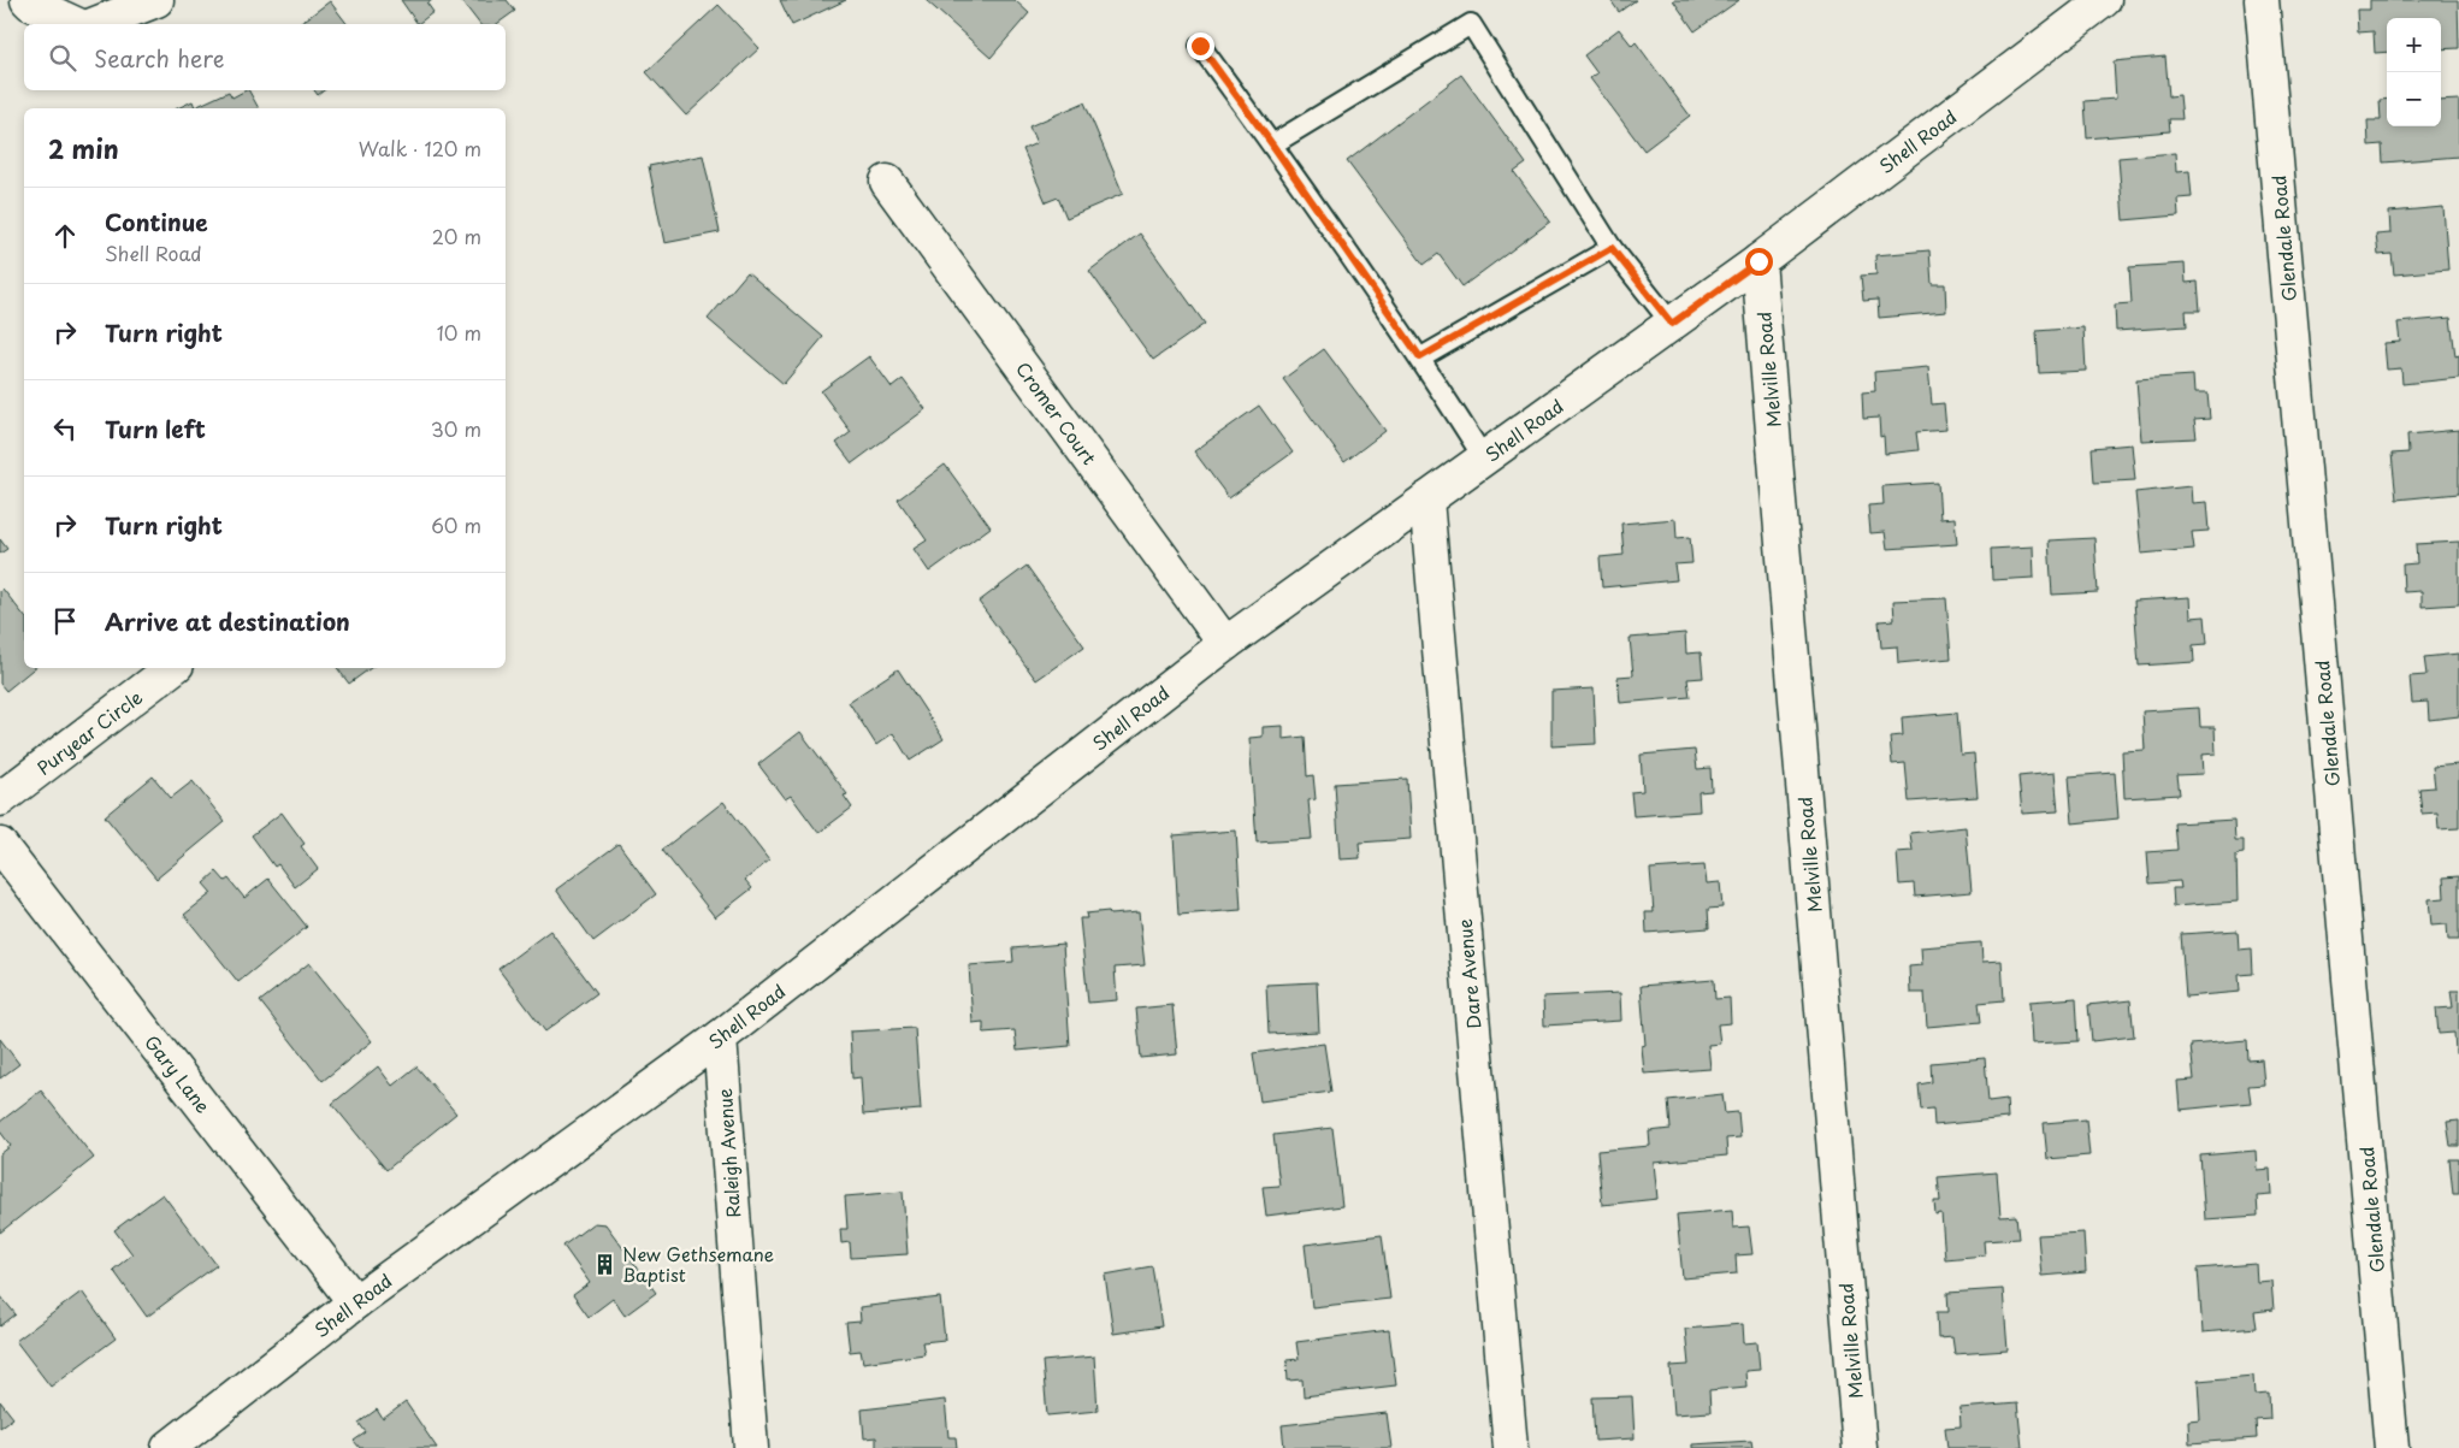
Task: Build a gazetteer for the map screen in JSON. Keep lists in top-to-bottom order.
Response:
{
  "streets": {
    "street": [
      "Shell Road",
      "Glendale Road",
      "Melville Road",
      "Cromer Court",
      "Puryear Circle",
      "Dare Avenue",
      "Gary Lane",
      "Raleigh Avenue"
    ]
  },
  "crossings": [
    ["Shell Road", "Melville Road"],
    ["Shell Road", "Cromer Court"],
    ["Shell Road", "Dare Avenue"],
    ["Shell Road", "Gary Lane"],
    ["Shell Road", "Raleigh Avenue"]
  ],
  "places": {
    "building": ["New Gethsemane Baptist"]
  },
  "page": {
    "map_buttons": ["+", "−"],
    "search": "Search here",
    "heading": ["2 min", "Walk · 120 m"],
    "list": [
      ["Continue", "Shell Road", "20 m"],
      ["Turn right", "10 m"],
      ["Turn left", "30 m"],
      ["Turn right", "60 m"],
      "Arrive at destination"
    ]
  }
}
